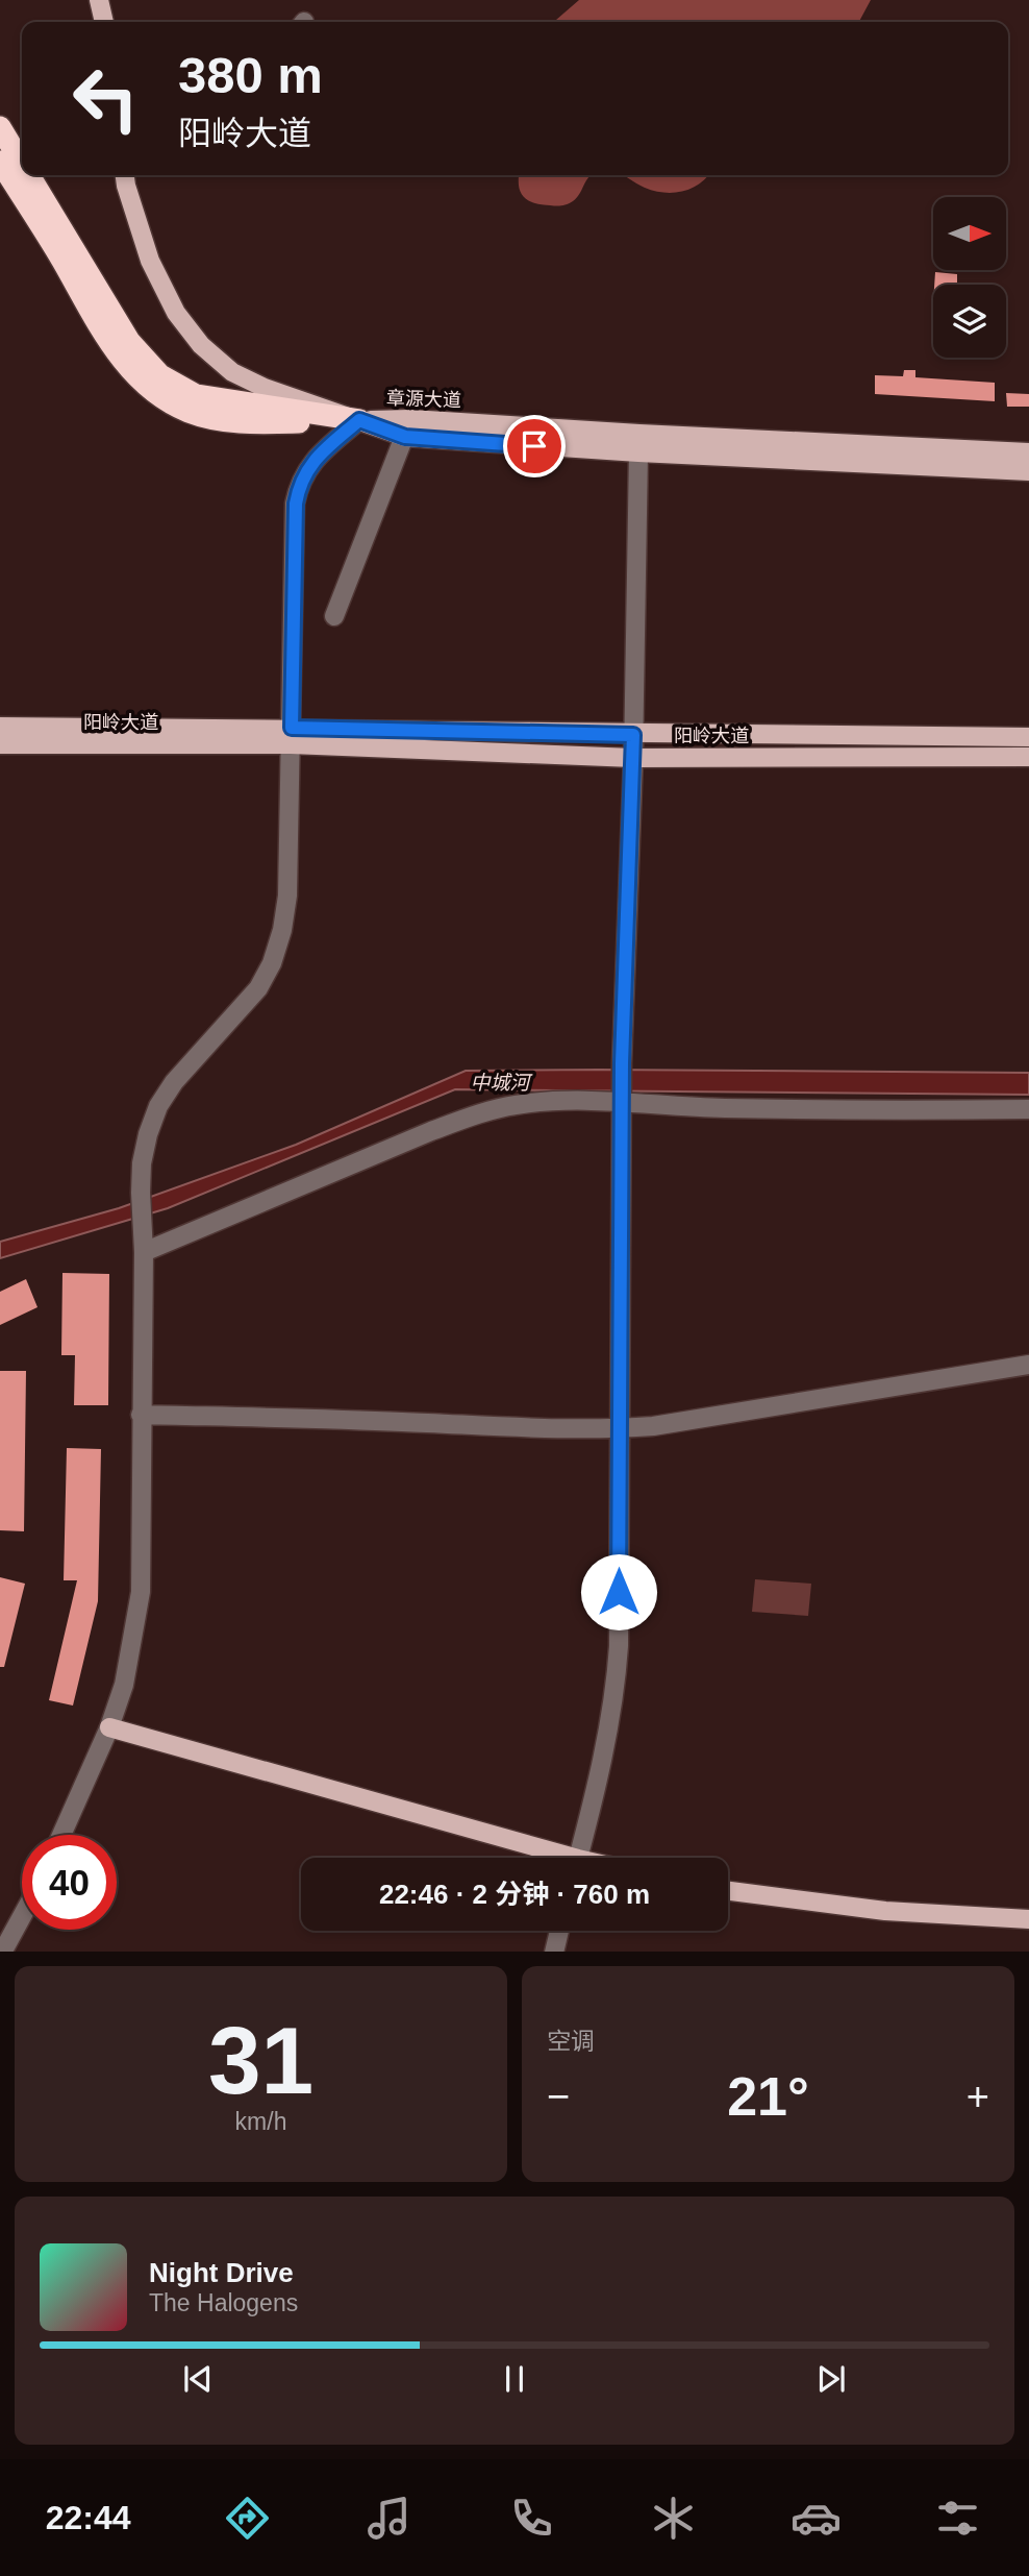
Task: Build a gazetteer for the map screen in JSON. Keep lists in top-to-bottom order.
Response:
{
  "streets": {
    "main road": ["章源大道", "阳岭大道"]
  },
  "water": ["中城河"],
  "north": "right",
  "page": {
    "turn": ["380 m", "阳岭大道"],
    "limit": "40",
    "trip": "22:46 · 2 分钟 · 760 m",
    "tile": [
      ["31", "km/h"],
      "空调"
    ],
    "heat": ["−", "21°", "+"],
    "song": ["Night Drive", "The Halogens"],
    "tabs": "22:44"
  }
}
